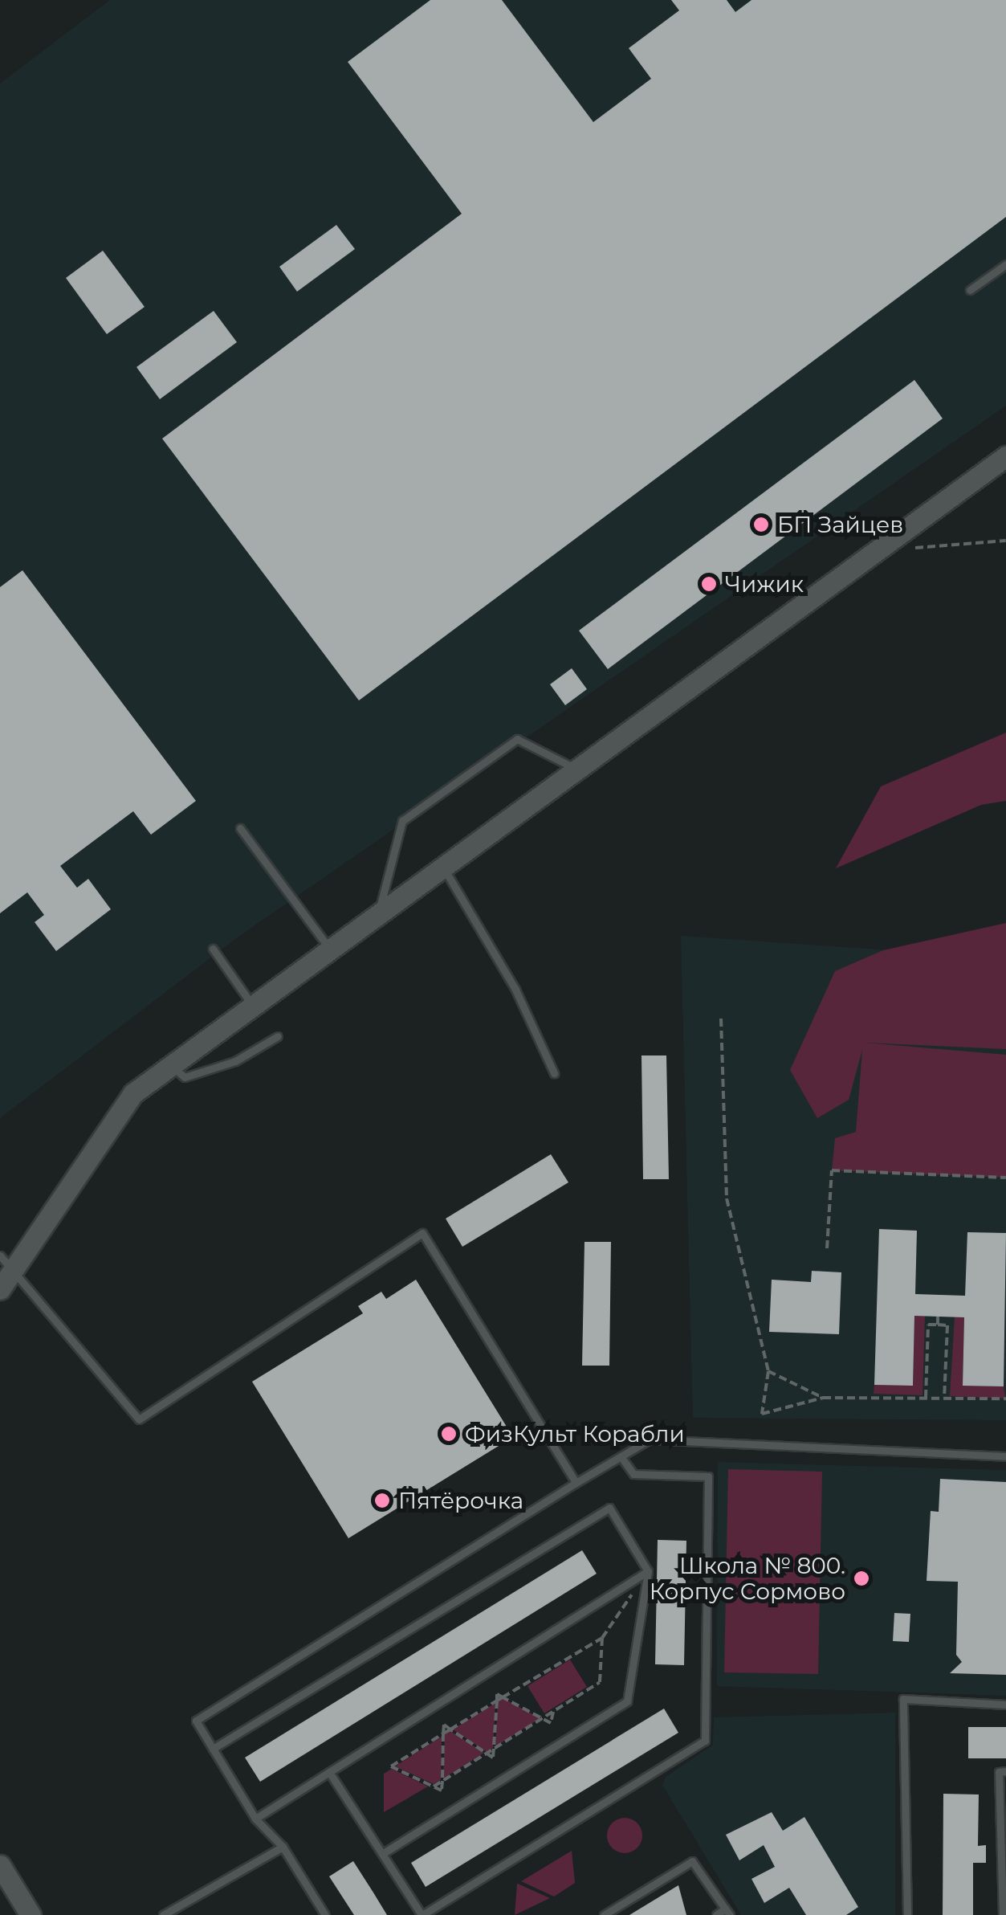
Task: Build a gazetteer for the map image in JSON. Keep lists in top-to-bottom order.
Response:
{
  "places": [
    "БП Зайцев",
    "Чижик",
    "ФизКульт Корабли",
    "Пятёрочка",
    "Школа № 800. Корпус Сормово"
  ]
}
